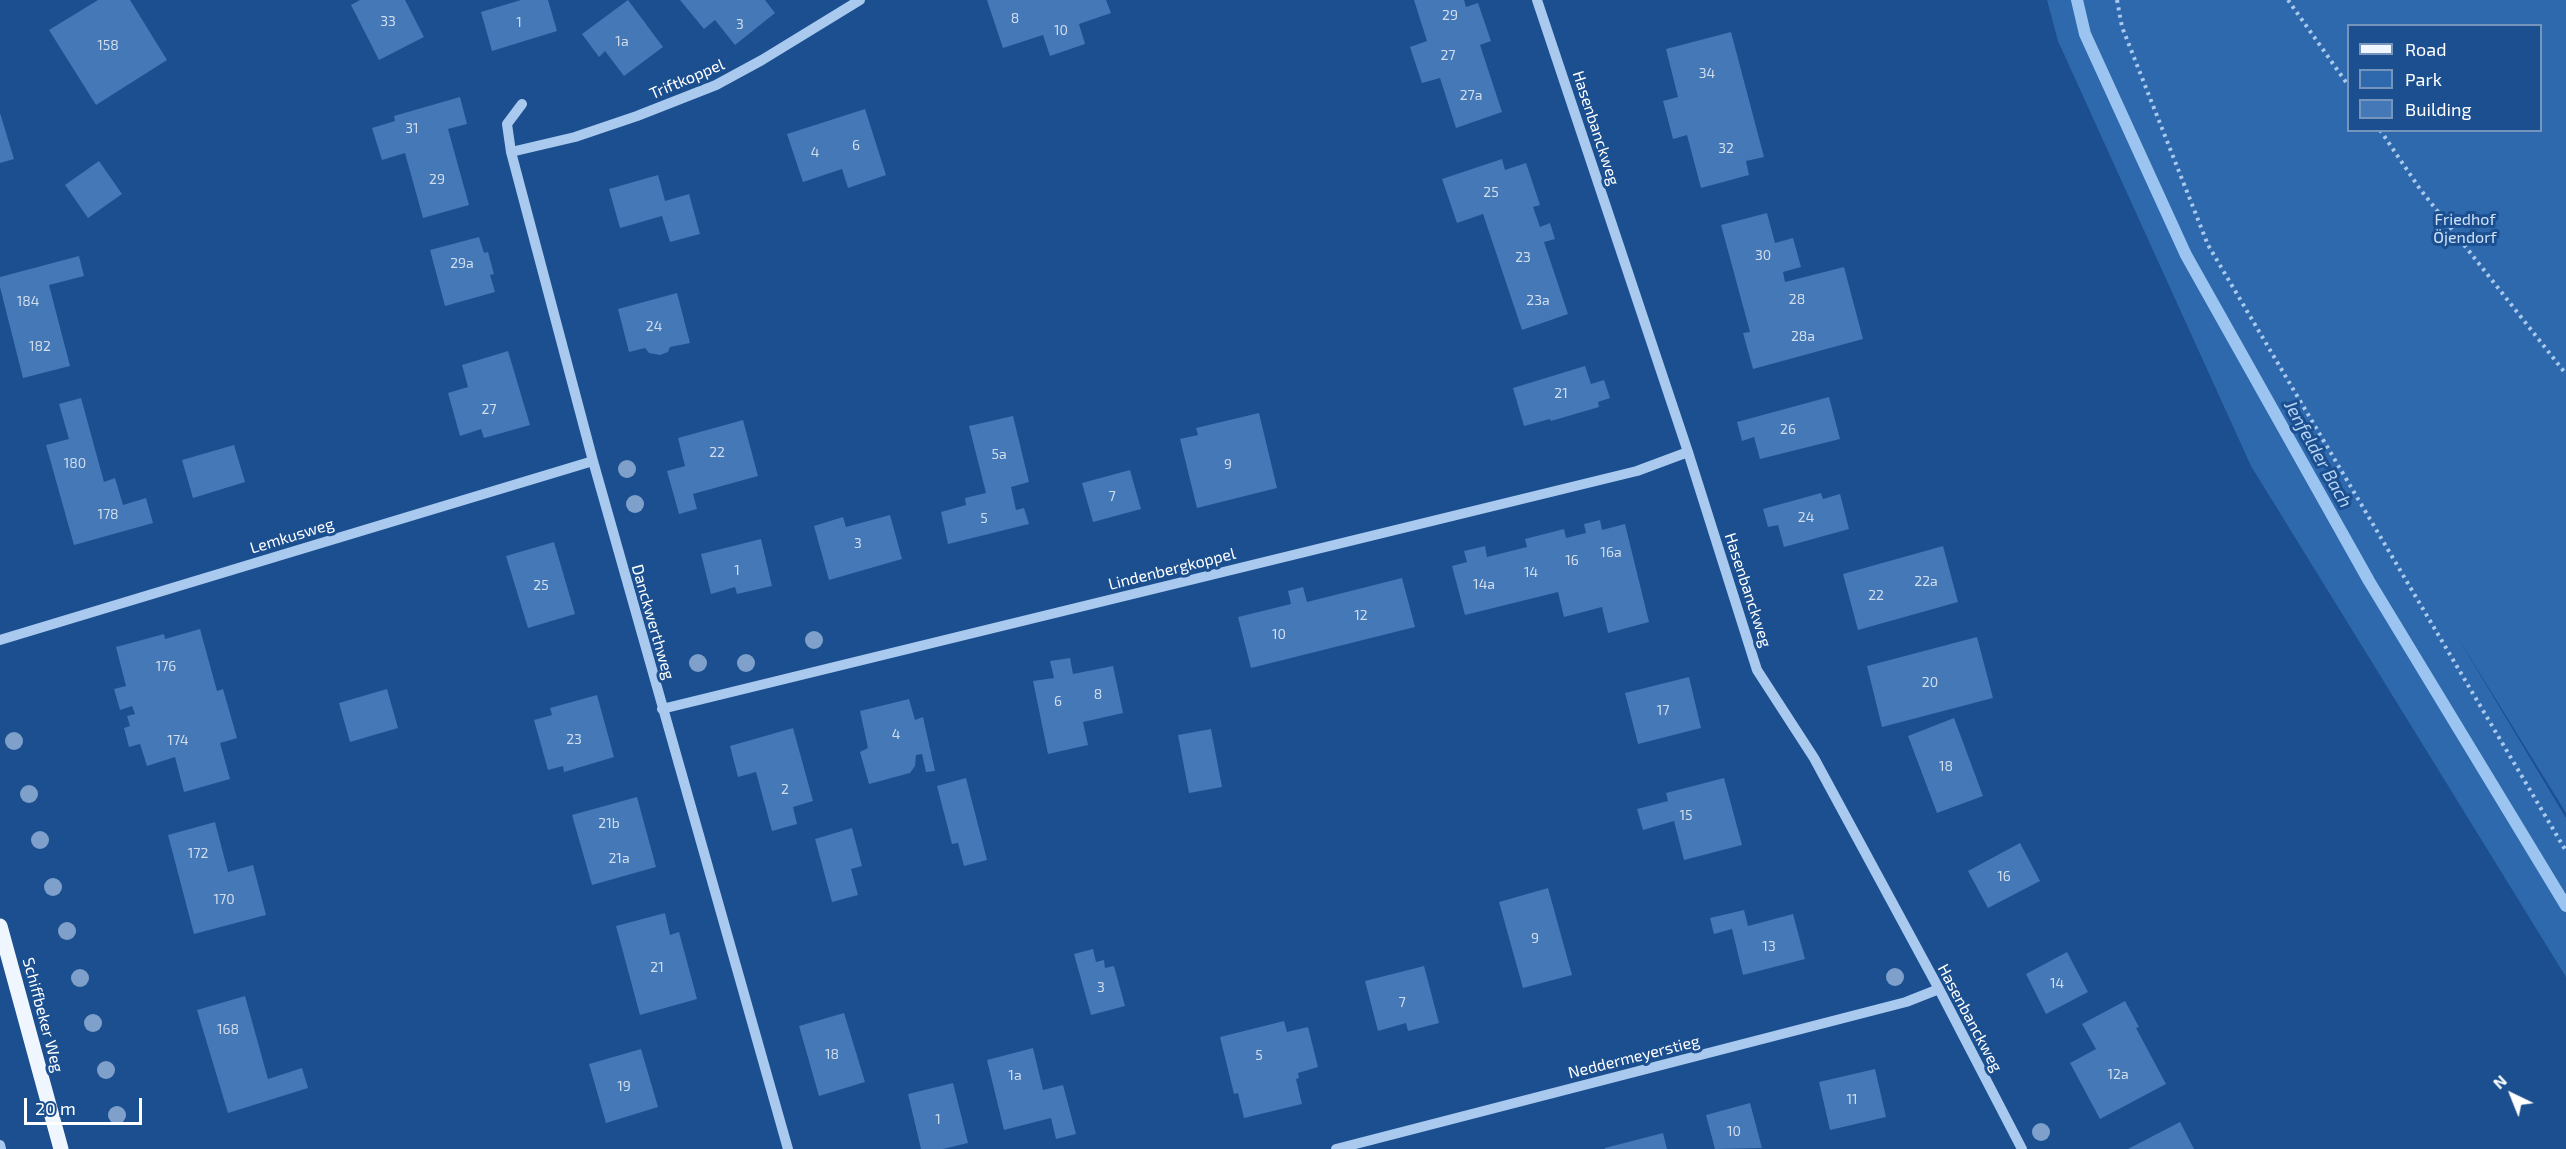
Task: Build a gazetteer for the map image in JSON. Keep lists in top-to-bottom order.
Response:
{
  "streets": {
    "main road": ["Schiffbeker Weg"],
    "street": [
      "Triftkoppel",
      "Hasenbanckweg",
      "Lemkusweg",
      "Lindenbergkoppel",
      "Danckwerthweg",
      "Neddermeyerstieg"
    ]
  },
  "crossings": [
    ["Triftkoppel", "Danckwerthweg"],
    ["Hasenbanckweg", "Lindenbergkoppel"],
    ["Hasenbanckweg", "Neddermeyerstieg"],
    ["Lemkusweg", "Danckwerthweg"],
    ["Lindenbergkoppel", "Danckwerthweg"]
  ],
  "water": ["Jenfelder Bach"],
  "parks": ["Friedhof Öjendorf"],
  "house_numbers": [
    "29",
    "8",
    "33",
    "1",
    "3",
    "10",
    "1a",
    "158",
    "27",
    "34",
    "27a",
    "31",
    "6",
    "32",
    "4",
    "29",
    "25",
    "30",
    "23",
    "29a",
    "28",
    "23a",
    "184",
    "24",
    "28a",
    "182",
    "21",
    "27",
    "26",
    "22",
    "5a",
    "180",
    "9",
    "7",
    "178",
    "24",
    "5",
    "3",
    "16a",
    "16",
    "1",
    "14",
    "22a",
    "14a",
    "25",
    "22",
    "12",
    "10",
    "176",
    "20",
    "8",
    "6",
    "17",
    "4",
    "23",
    "174",
    "18",
    "2",
    "15",
    "21b",
    "172",
    "21a",
    "16",
    "170",
    "9",
    "13",
    "21",
    "14",
    "3",
    "7",
    "168",
    "18",
    "5",
    "12a",
    "1a",
    "19",
    "11",
    "1",
    "10"
  ],
  "legend": ["Road", "Park", "Building"],
  "scale_bar": "20 m",
  "north": "top left"
}
